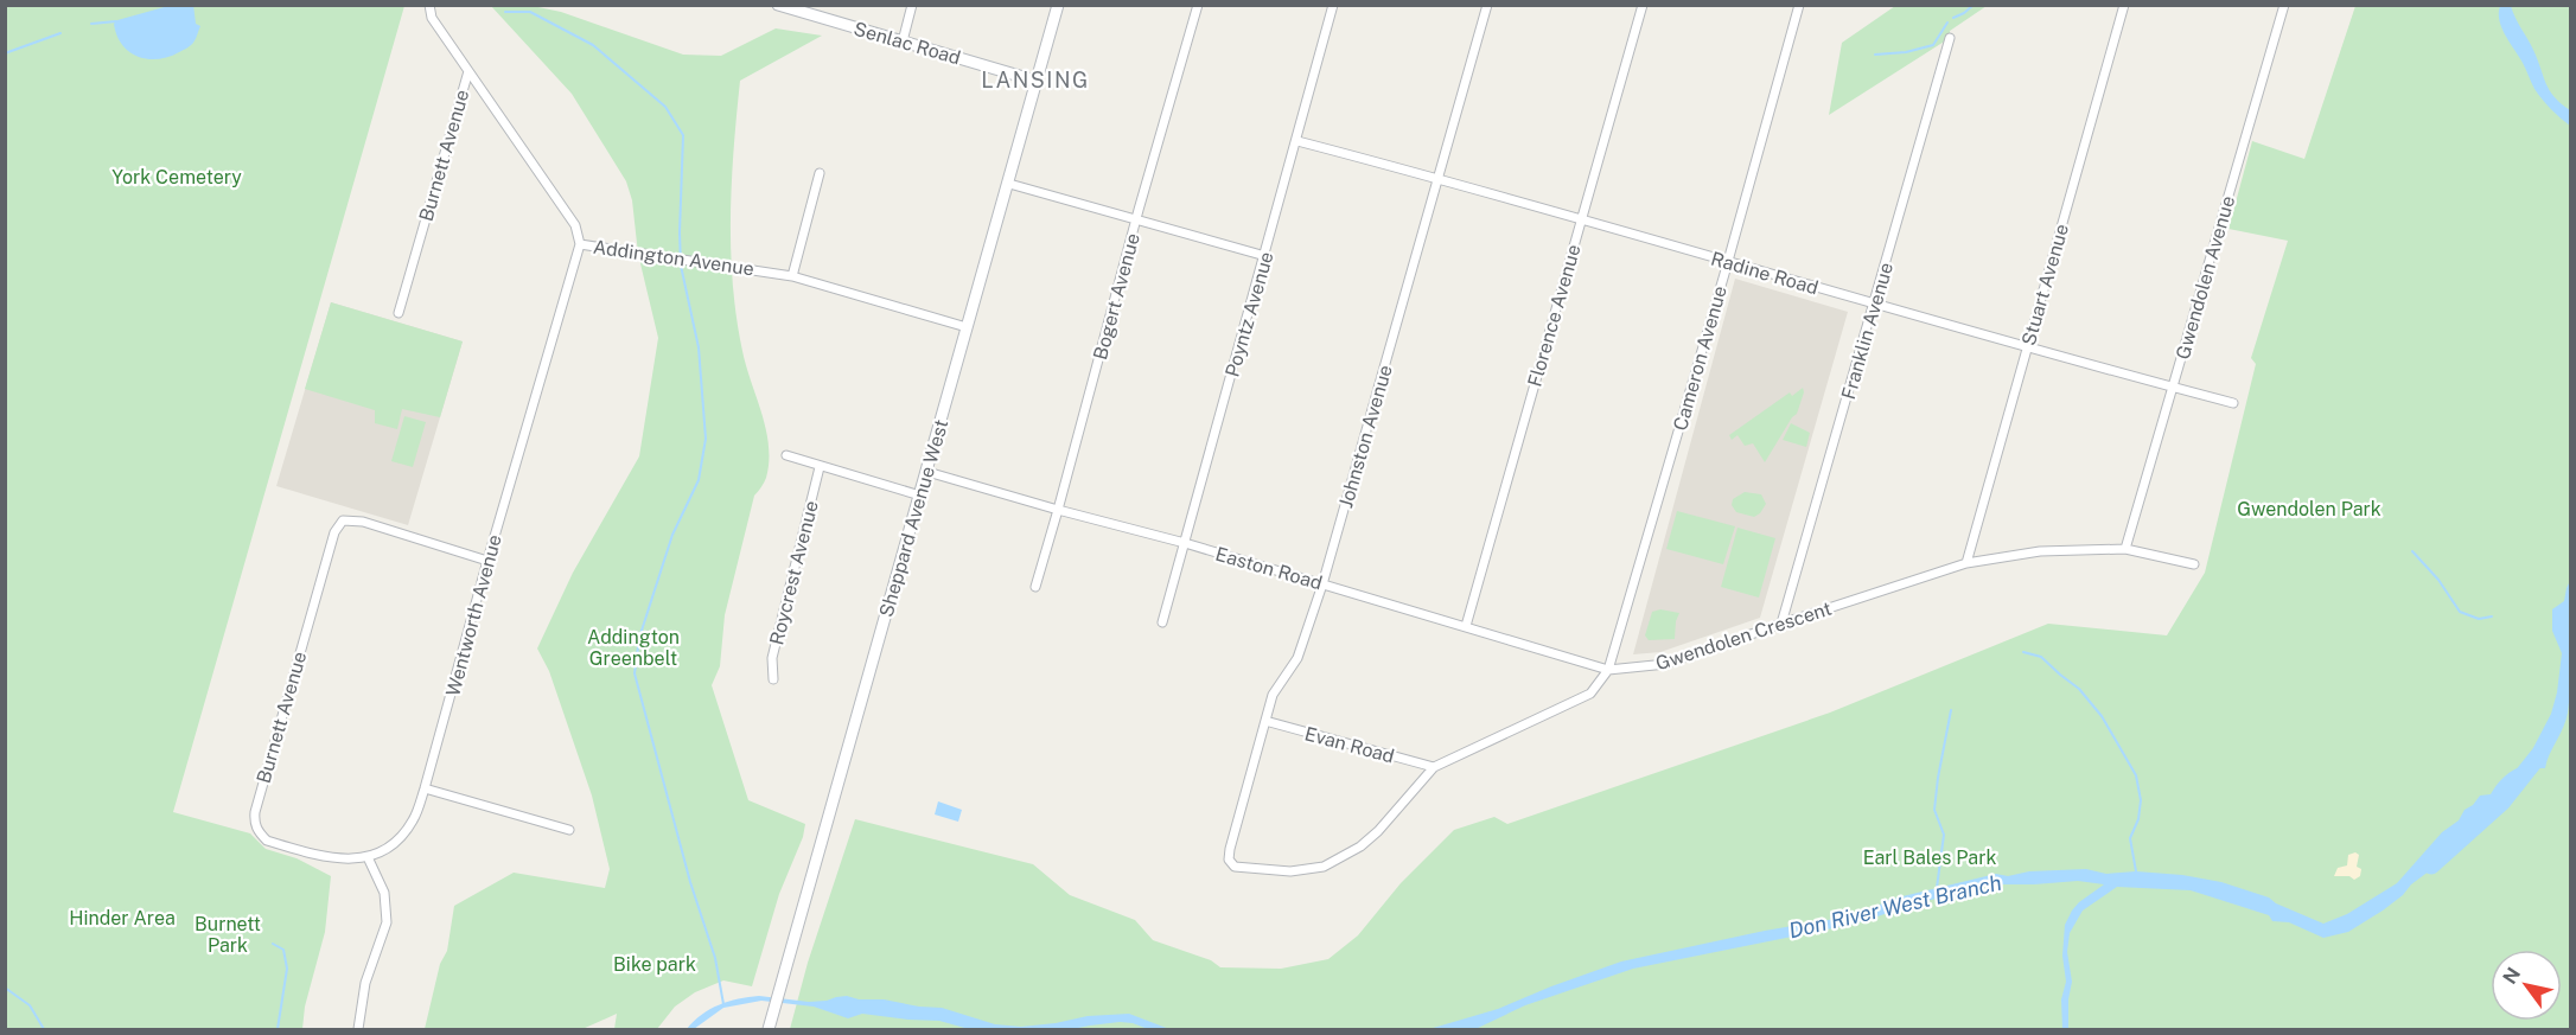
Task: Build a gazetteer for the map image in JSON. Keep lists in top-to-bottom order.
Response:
{
  "streets": {
    "main road": ["Senlac Road", "Sheppard Avenue West"],
    "street": [
      "Burnett Avenue",
      "Addington Avenue",
      "Radine Road",
      "Gwendolen Avenue",
      "Stuart Avenue",
      "Bogert Avenue",
      "Poyntz Avenue",
      "Florence Avenue",
      "Franklin Avenue",
      "Cameron Avenue",
      "Johnston Avenue",
      "Easton Road",
      "Roycrest Avenue",
      "Wentworth Avenue",
      "Gwendolen Crescent",
      "Evan Road"
    ]
  },
  "crossings": [
    ["Senlac Road", "Sheppard Avenue West"],
    ["Burnett Avenue", "Addington Avenue"],
    ["Burnett Avenue", "Wentworth Avenue"],
    ["Addington Avenue", "Sheppard Avenue West"],
    ["Addington Avenue", "Wentworth Avenue"],
    ["Radine Road", "Gwendolen Avenue"],
    ["Radine Road", "Stuart Avenue"],
    ["Radine Road", "Poyntz Avenue"],
    ["Radine Road", "Florence Avenue"],
    ["Radine Road", "Franklin Avenue"],
    ["Radine Road", "Cameron Avenue"],
    ["Radine Road", "Johnston Avenue"],
    ["Gwendolen Avenue", "Gwendolen Crescent"],
    ["Stuart Avenue", "Gwendolen Crescent"],
    ["Bogert Avenue", "Easton Road"],
    ["Poyntz Avenue", "Easton Road"],
    ["Florence Avenue", "Easton Road"],
    ["Franklin Avenue", "Gwendolen Crescent"],
    ["Cameron Avenue", "Easton Road"],
    ["Cameron Avenue", "Gwendolen Crescent"],
    ["Johnston Avenue", "Easton Road"],
    ["Johnston Avenue", "Evan Road"],
    ["Sheppard Avenue West", "Easton Road"],
    ["Easton Road", "Gwendolen Crescent"]
  ],
  "districts": ["LANSING"],
  "water": ["Don River West Branch"],
  "parks": [
    "York Cemetery",
    "Gwendolen Park",
    "Addington Greenbelt",
    "Earl Bales Park",
    "Hinder Area",
    "Burnett Park",
    "Bike park"
  ],
  "north": "top left"
}
